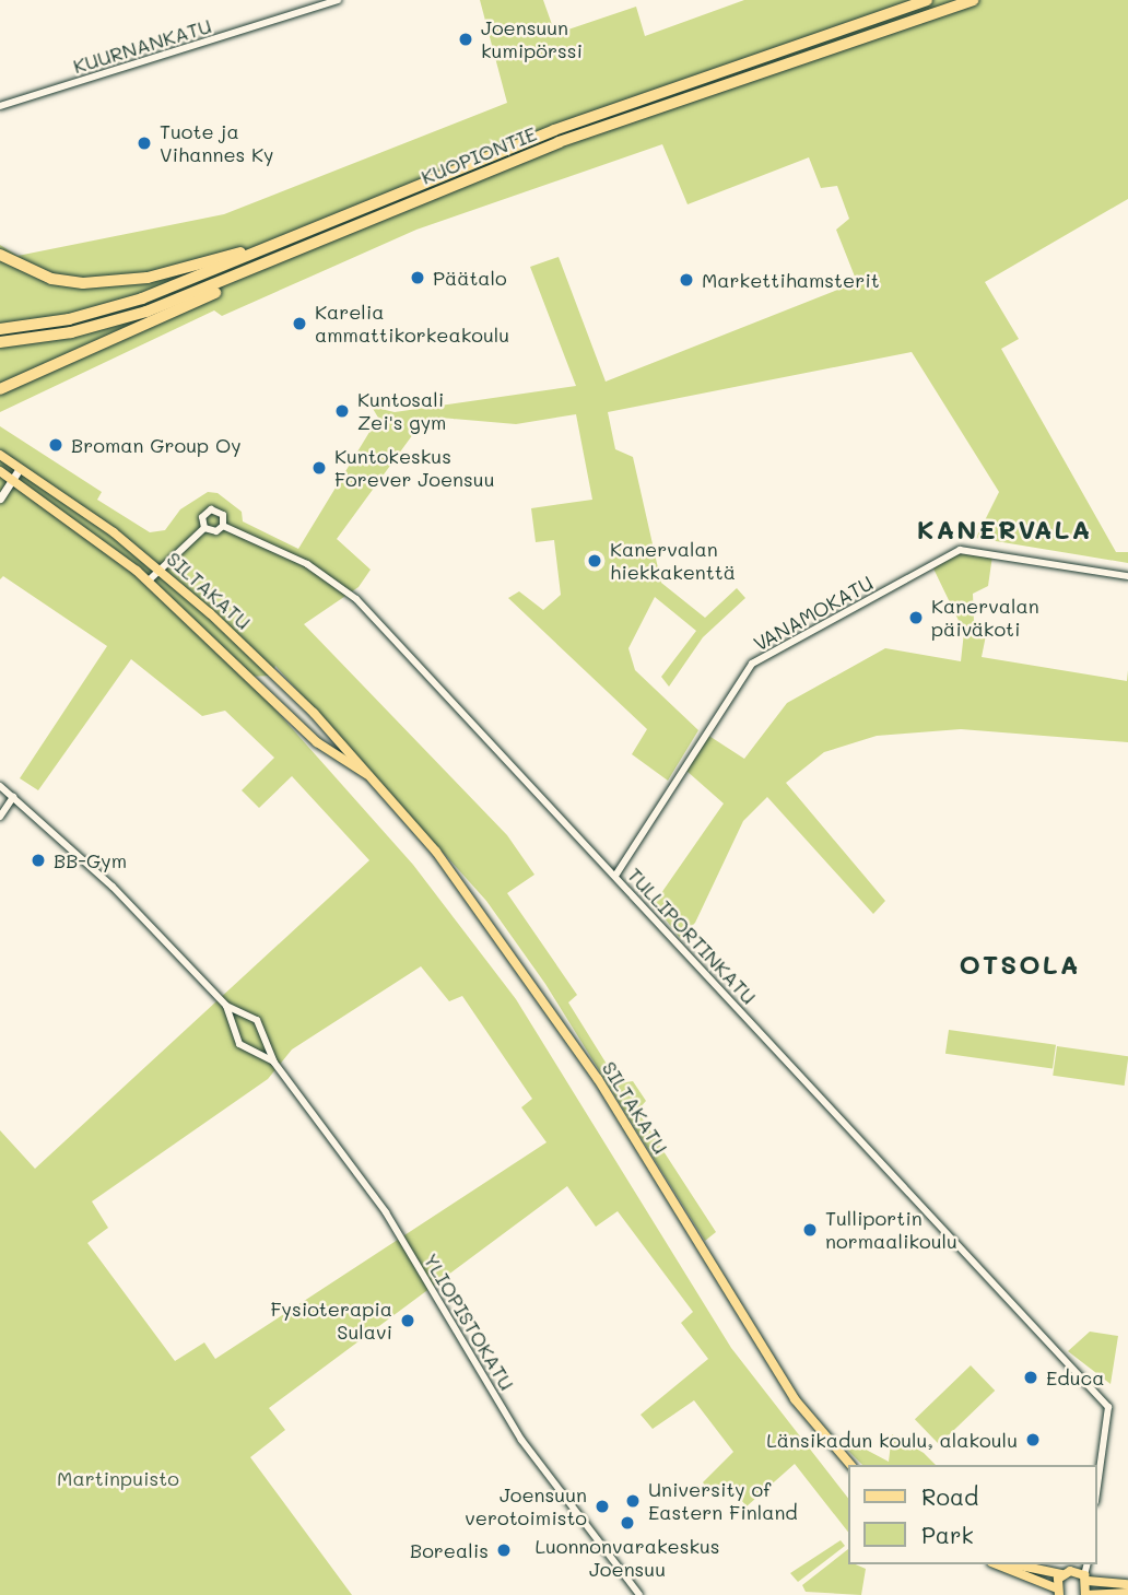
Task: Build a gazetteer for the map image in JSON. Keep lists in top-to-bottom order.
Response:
{
  "streets": {
    "highway": ["KUOPIONTIE"],
    "main road": ["SILTAKATU"],
    "street": [
      "KUURNANKATU",
      "VANAMOKATU",
      "TULLIPORTINKATU",
      "YLIOPISTOKATU"
    ]
  },
  "crossings": [
    ["VANAMOKATU", "TULLIPORTINKATU"]
  ],
  "districts": ["KANERVALA", "OTSOLA"],
  "parks": ["Martinpuisto"],
  "places": [
    "Joensuun kumipörssi",
    "Tuote ja Vihannes Ky",
    "Päätalo",
    "Markettihamsterit",
    "Karelia ammattikorkeakoulu",
    "Kuntosali Zei's gym",
    "Broman Group Oy",
    "Kuntokeskus Forever Joensuu",
    "Kanervalan hiekkakenttä",
    "Kanervalan päiväkoti",
    "BB-Gym",
    "Tulliportin normaalikoulu",
    "Fysioterapia Sulavi",
    "Educa",
    "Länsikadun koulu, alakoulu",
    "University of Eastern Finland",
    "Joensuun verotoimisto",
    "Luonnonvarakeskus Joensuu",
    "Borealis"
  ],
  "legend": ["Road", "Park"]
}
